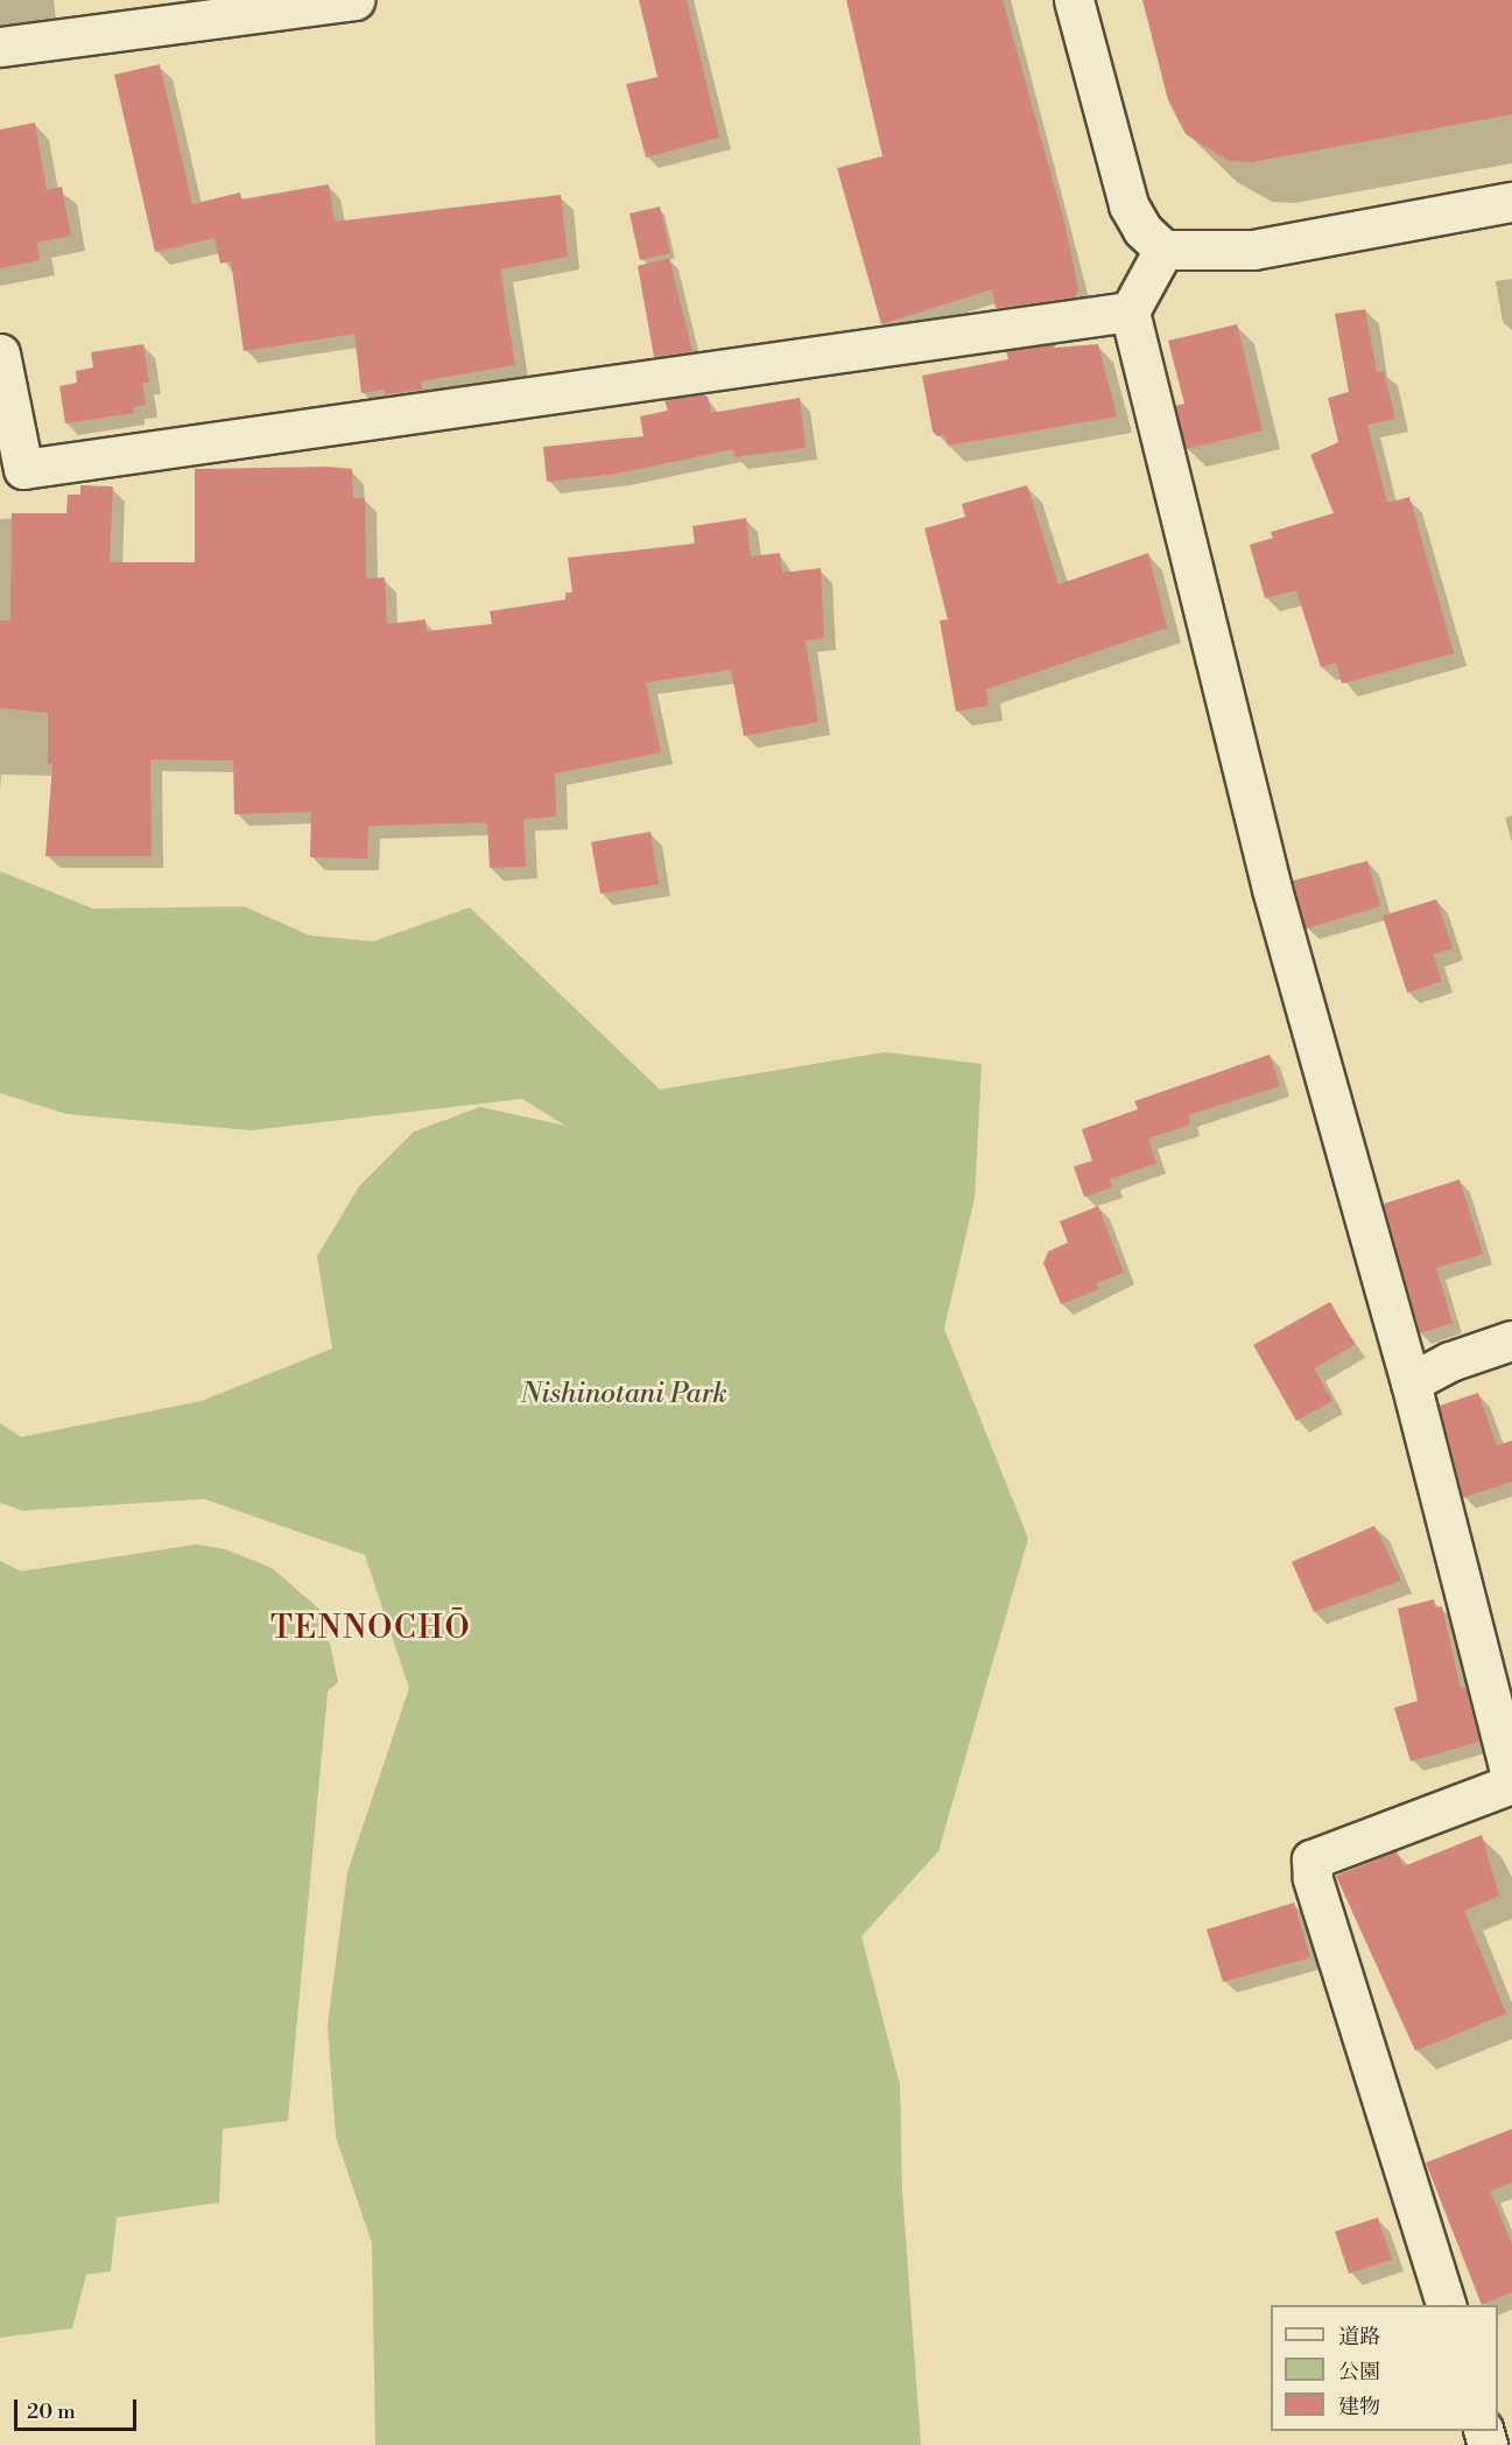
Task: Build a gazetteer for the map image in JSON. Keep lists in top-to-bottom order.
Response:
{
  "districts": ["TENNOCHŌ"],
  "parks": ["Nishinotani Park"],
  "legend": ["道路", "公園", "建物"],
  "scale_bar": "20 m"
}
